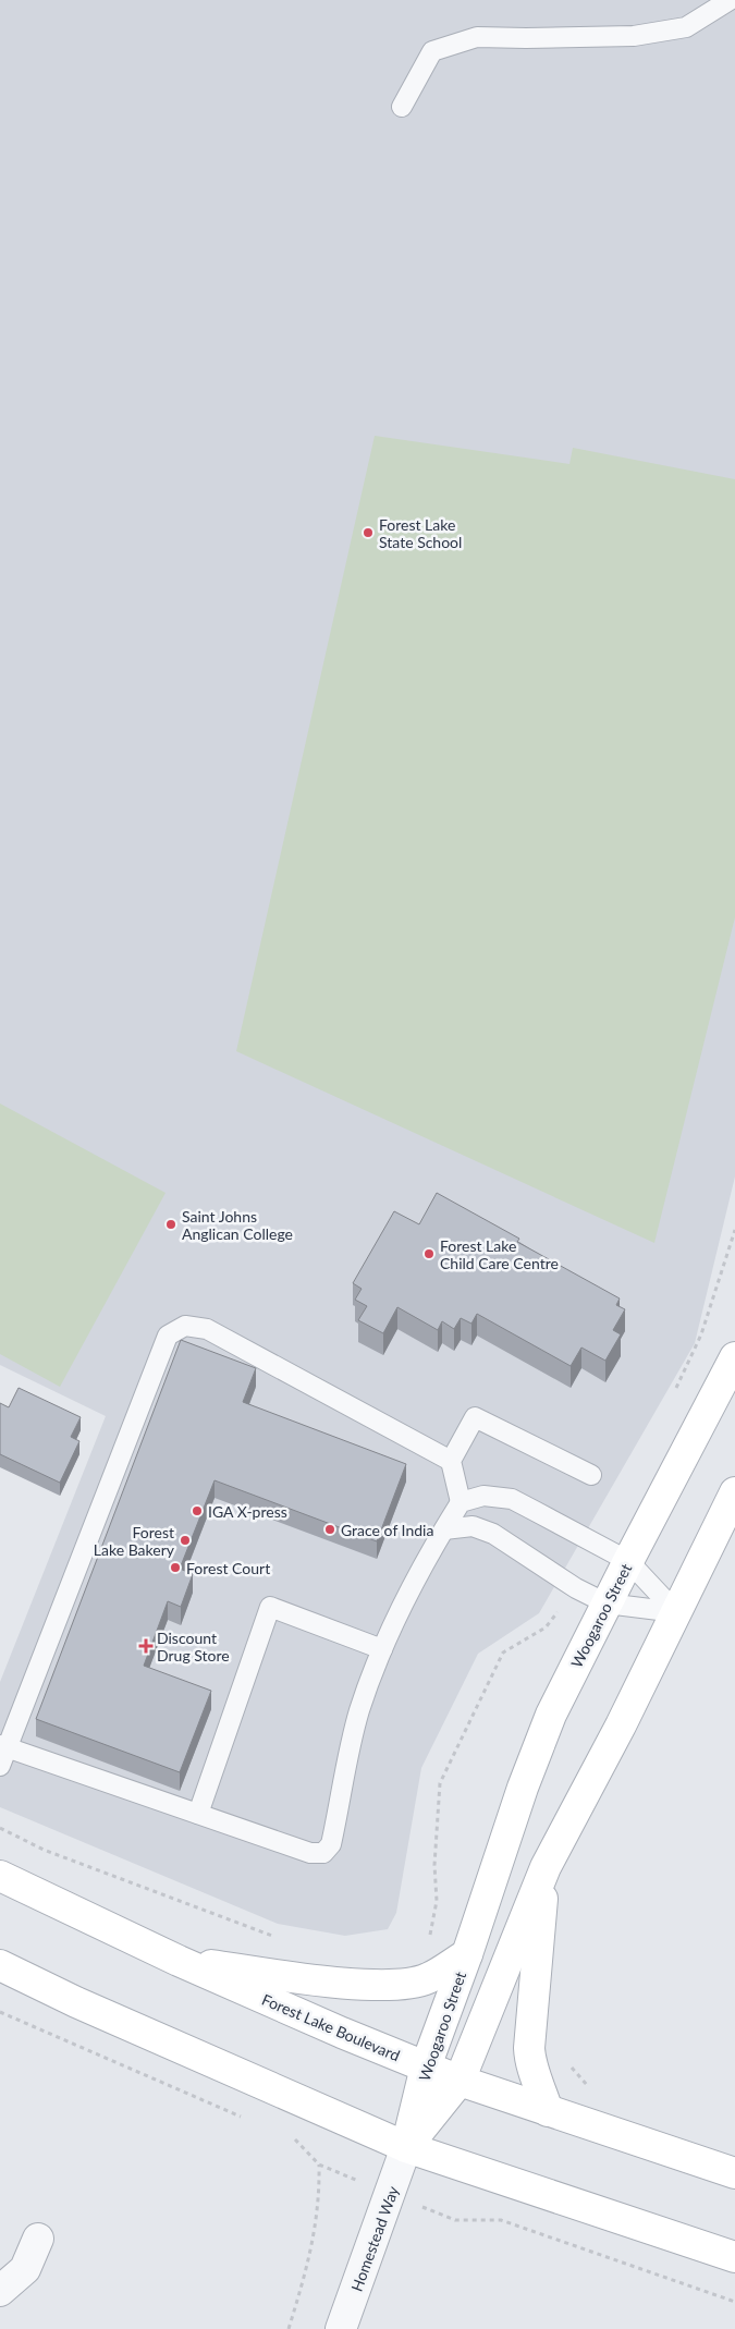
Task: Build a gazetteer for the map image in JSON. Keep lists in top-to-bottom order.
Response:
{
  "streets": {
    "main road": ["Woogaroo Street", "Forest Lake Boulevard"],
    "street": ["Homestead Way"]
  },
  "crossings": [
    ["Woogaroo Street", "Forest Lake Boulevard"],
    ["Woogaroo Street", "Homestead Way"]
  ],
  "places": {
    "other": [
      "Forest Lake State School",
      "Saint Johns Anglican College",
      "Forest Lake Child Care Centre",
      "IGA X-press",
      "Grace of India",
      "Forest Lake Bakery",
      "Forest Court"
    ],
    "health": ["Discount Drug Store"]
  }
}
